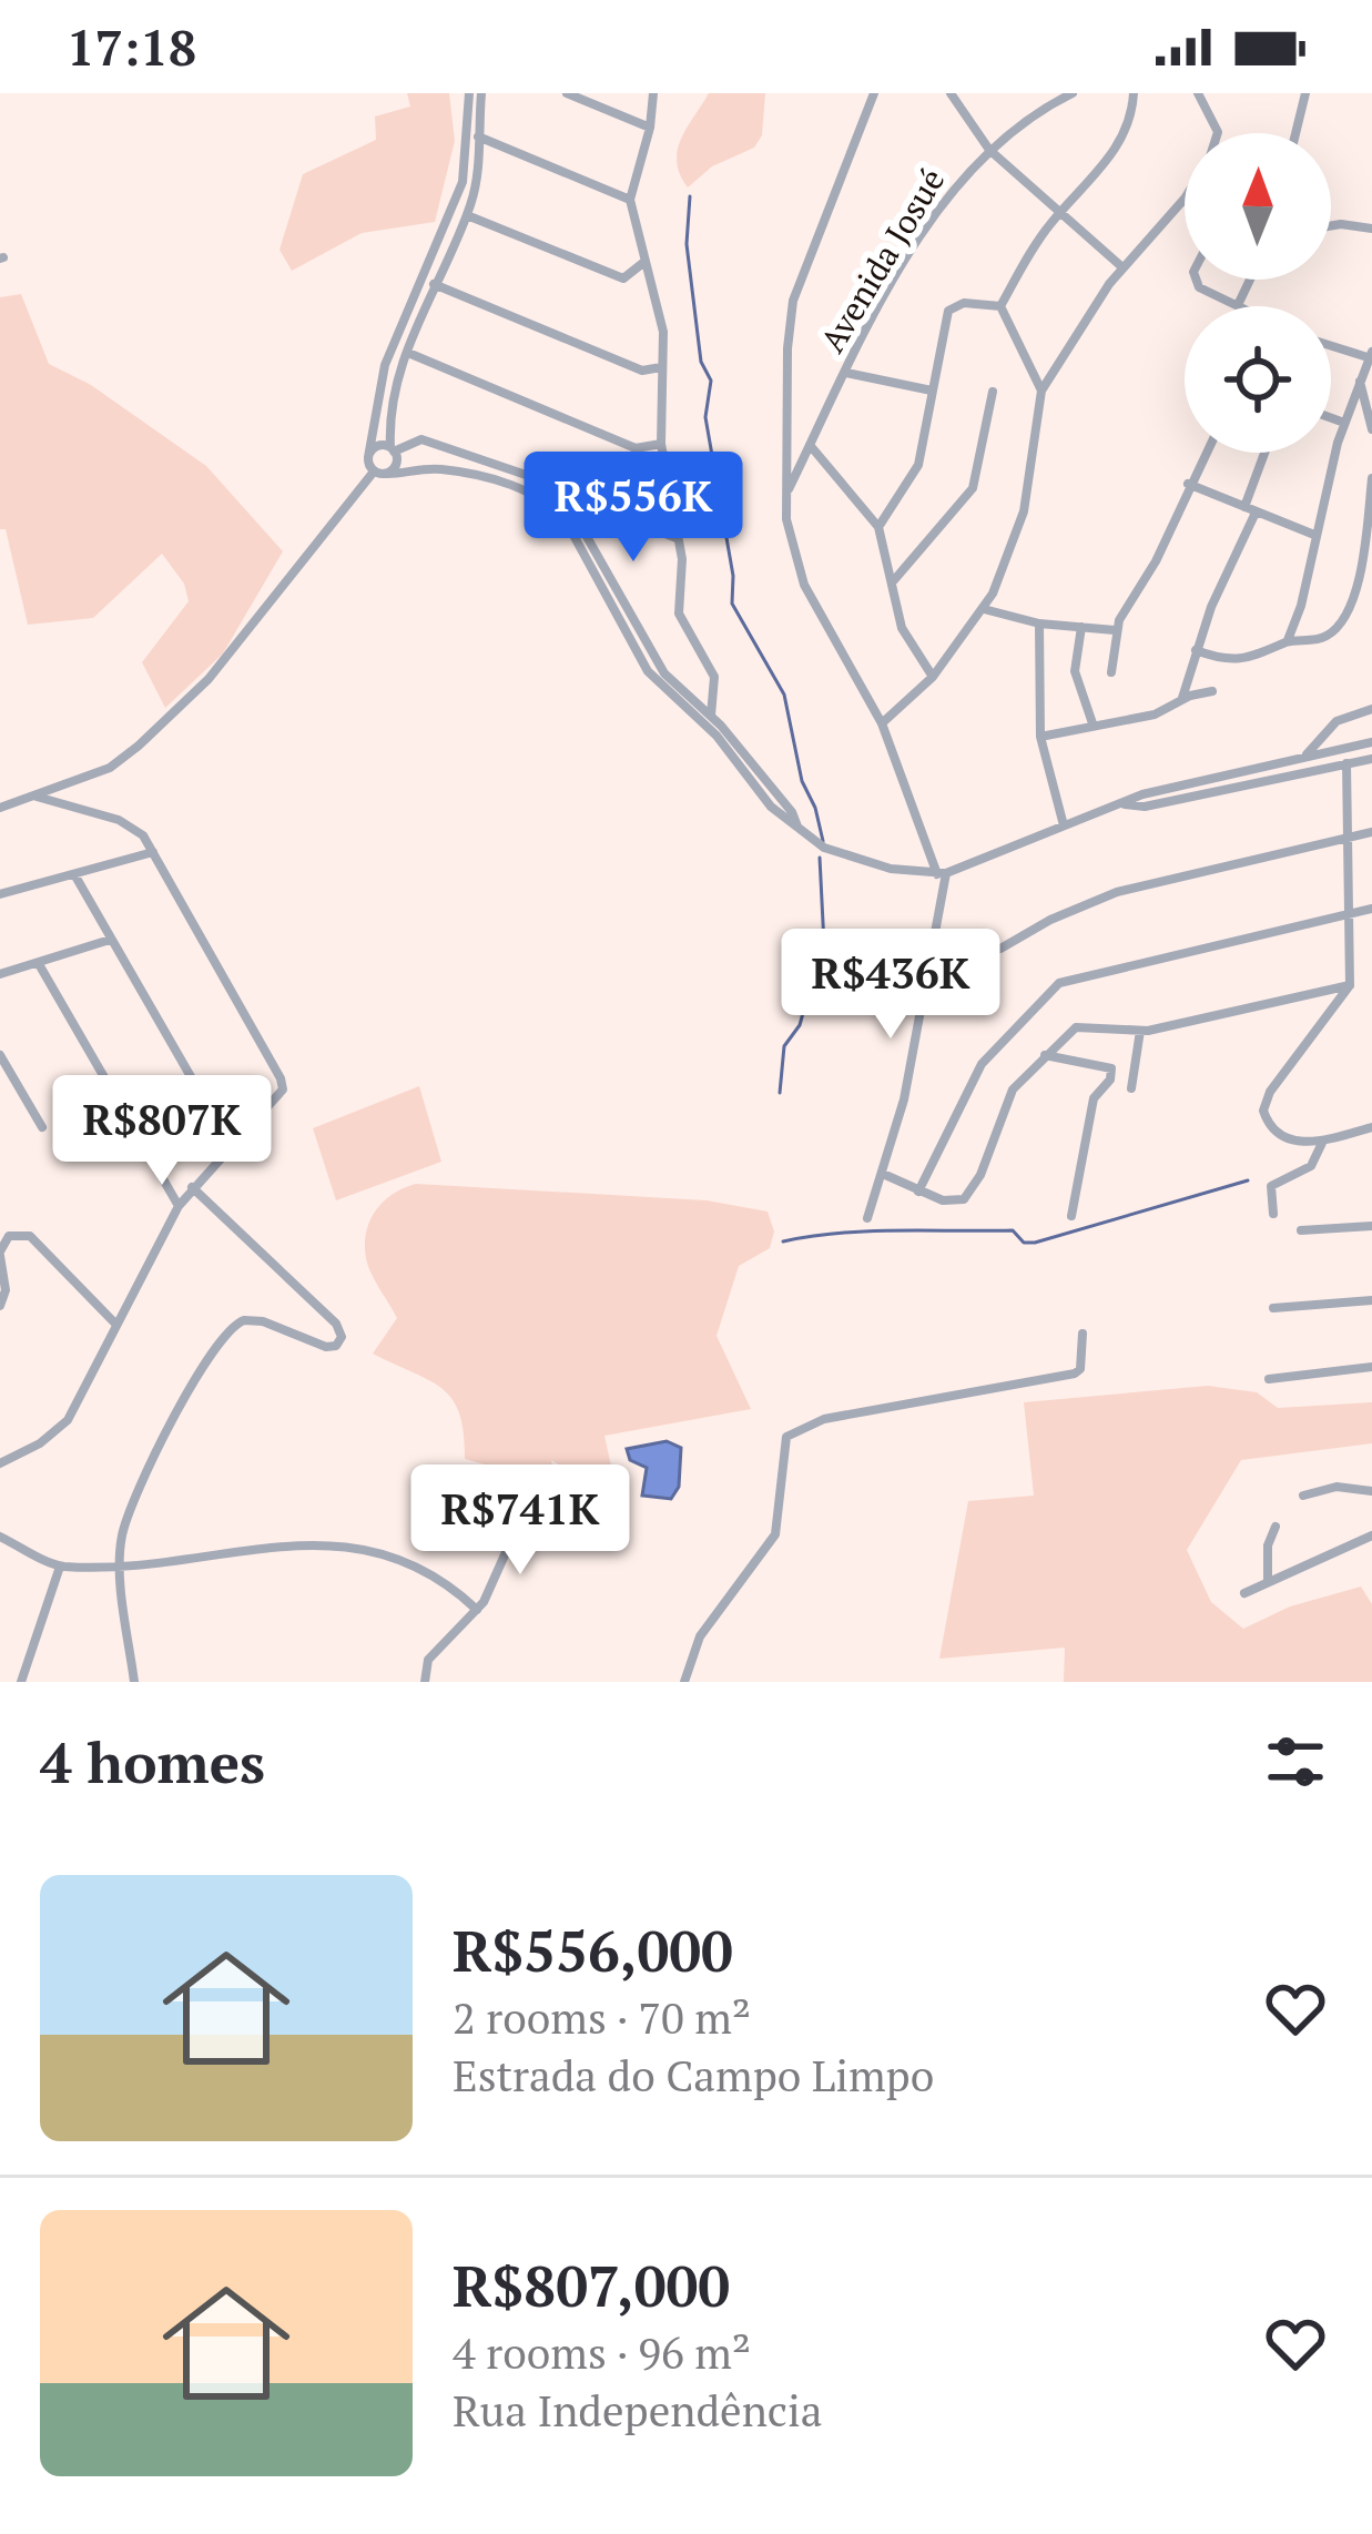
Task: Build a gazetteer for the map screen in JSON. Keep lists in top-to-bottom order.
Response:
{
  "streets": {
    "street": ["Avenida Josué"]
  },
  "north": "top",
  "page": {
    "status": "17:18",
    "price": [
      "R$556K",
      "R$436K",
      "R$807K",
      "R$741K"
    ],
    "heading": "4 homes",
    "list": [
      {
        "name": "R$556,000",
        "note": "2 rooms · 70 m² · Estrada do Campo Limpo"
      },
      {
        "name": "R$807,000",
        "note": "4 rooms · 96 m² · Rua Independência"
      }
    ]
  }
}
